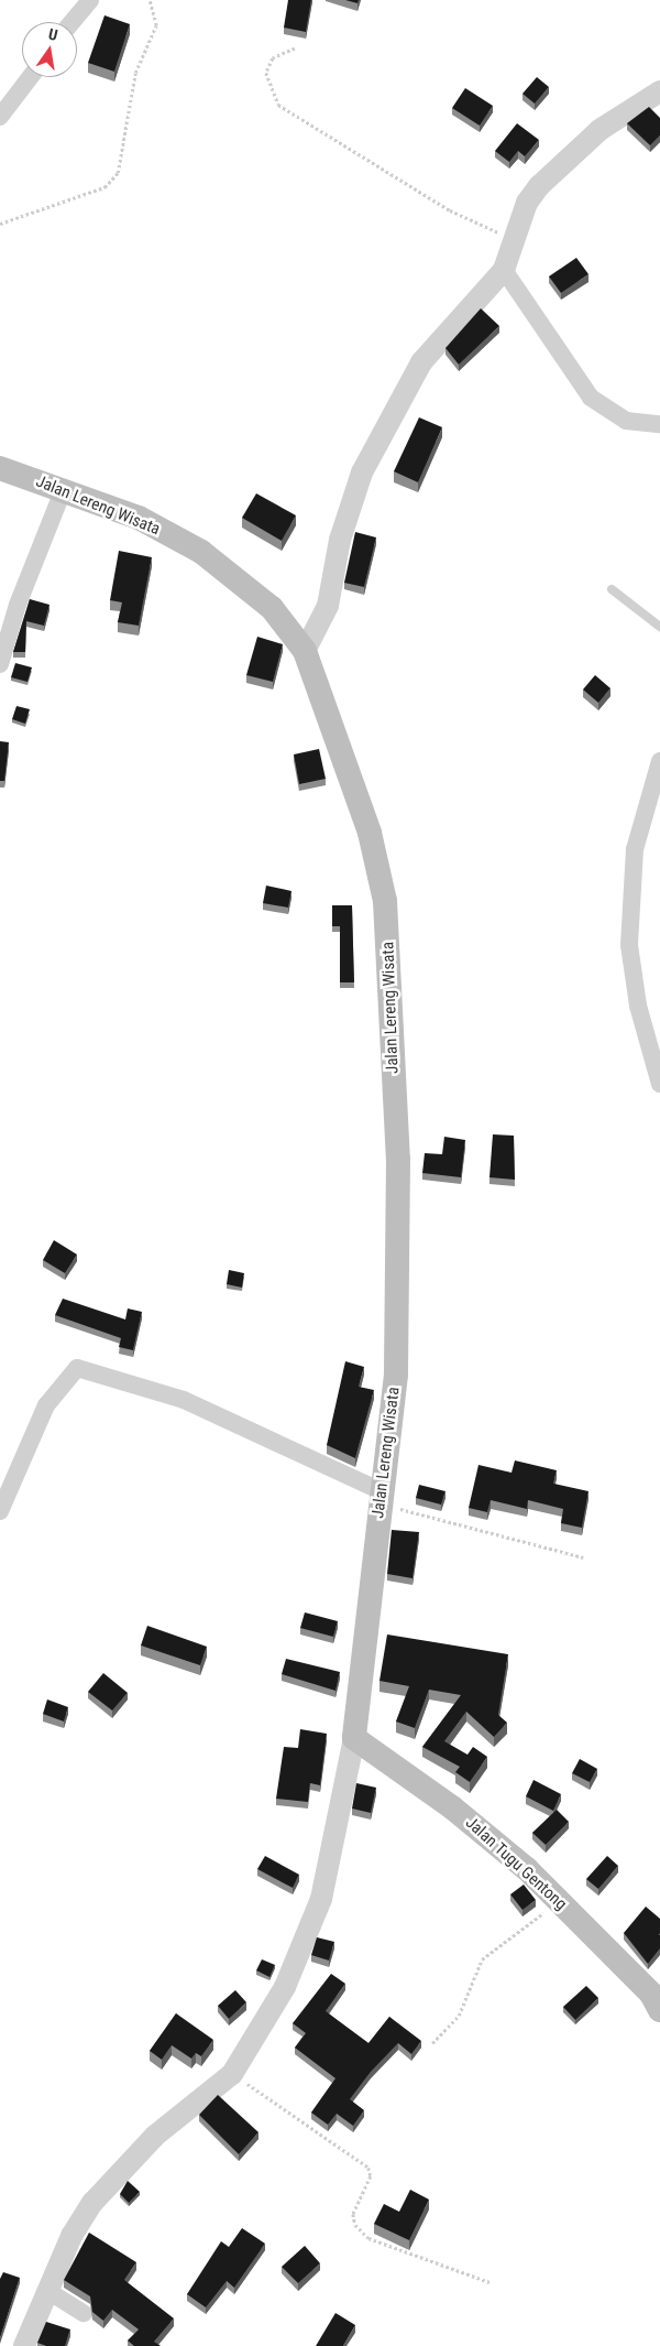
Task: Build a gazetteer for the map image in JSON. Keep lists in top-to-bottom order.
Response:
{
  "streets": {
    "main road": ["Jalan Lereng Wisata", "Jalan Tugu Gentong"]
  },
  "crossings": [
    ["Jalan Lereng Wisata", "Jalan Tugu Gentong"]
  ],
  "north": "top"
}
